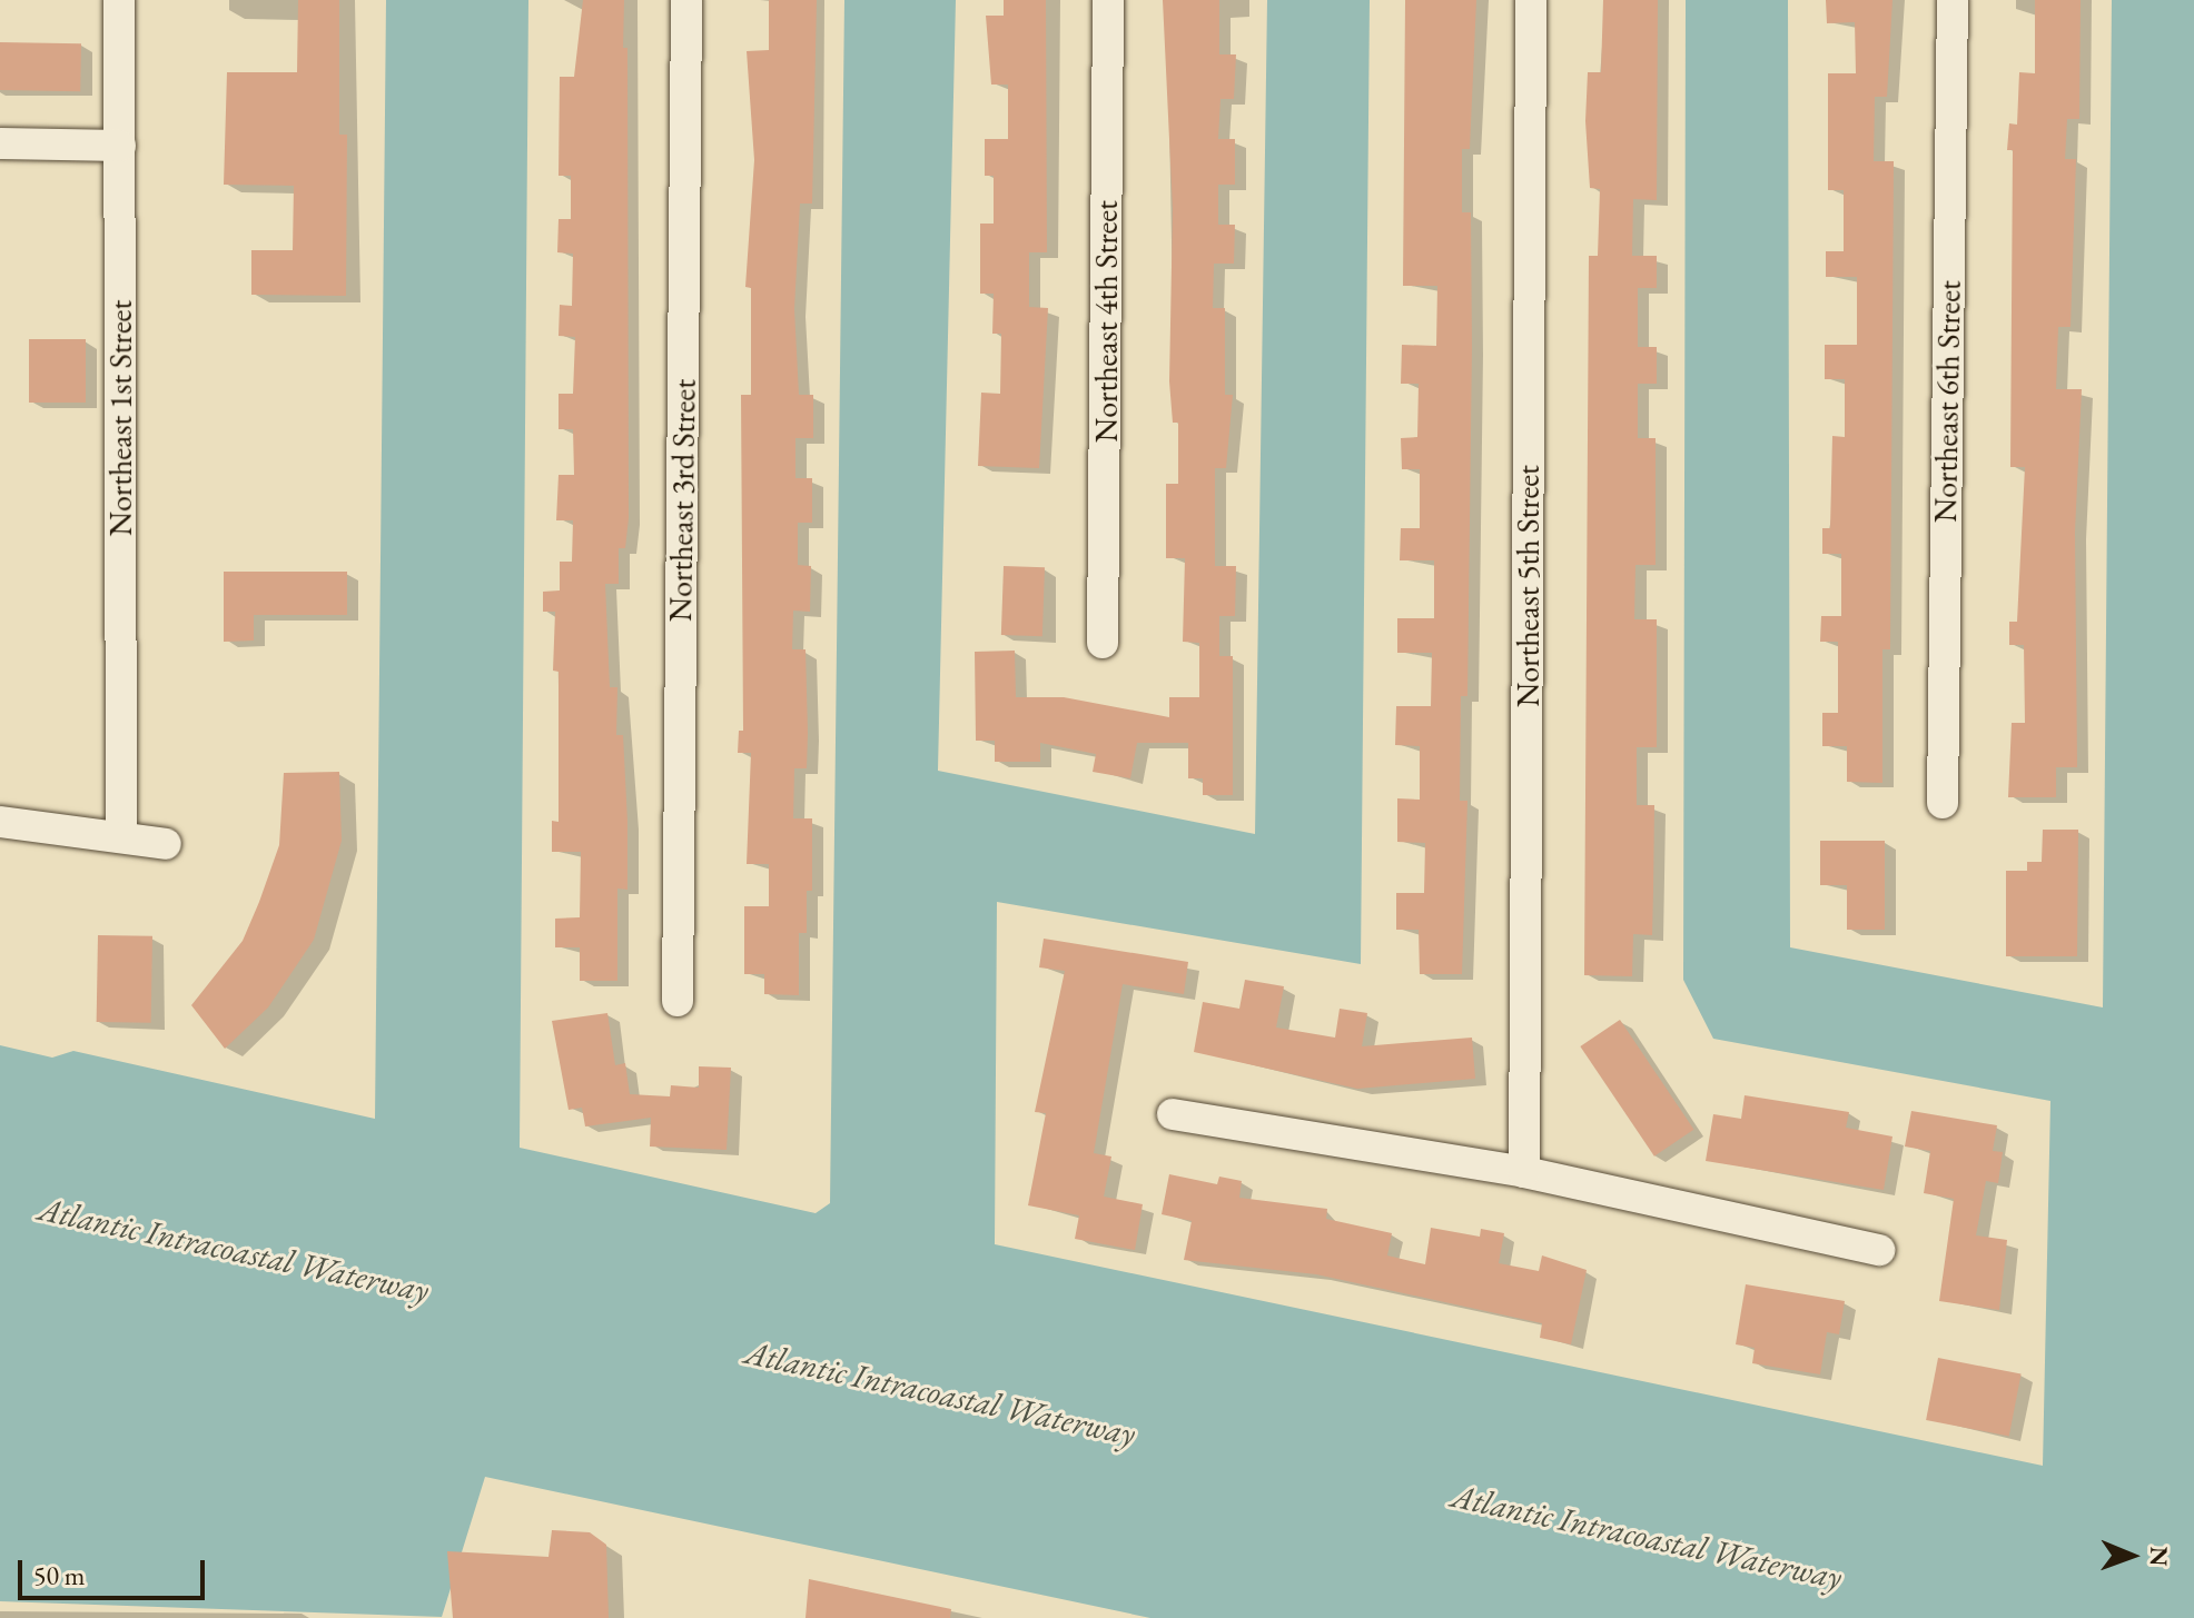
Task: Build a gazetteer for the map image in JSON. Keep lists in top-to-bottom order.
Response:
{
  "streets": {
    "street": [
      "Northeast 4th Street",
      "Northeast 6th Street",
      "Northeast 1st Street",
      "Northeast 3rd Street",
      "Northeast 5th Street"
    ]
  },
  "water": ["Atlantic Intracoastal Waterway"],
  "scale_bar": "50 m",
  "north": "right"
}
